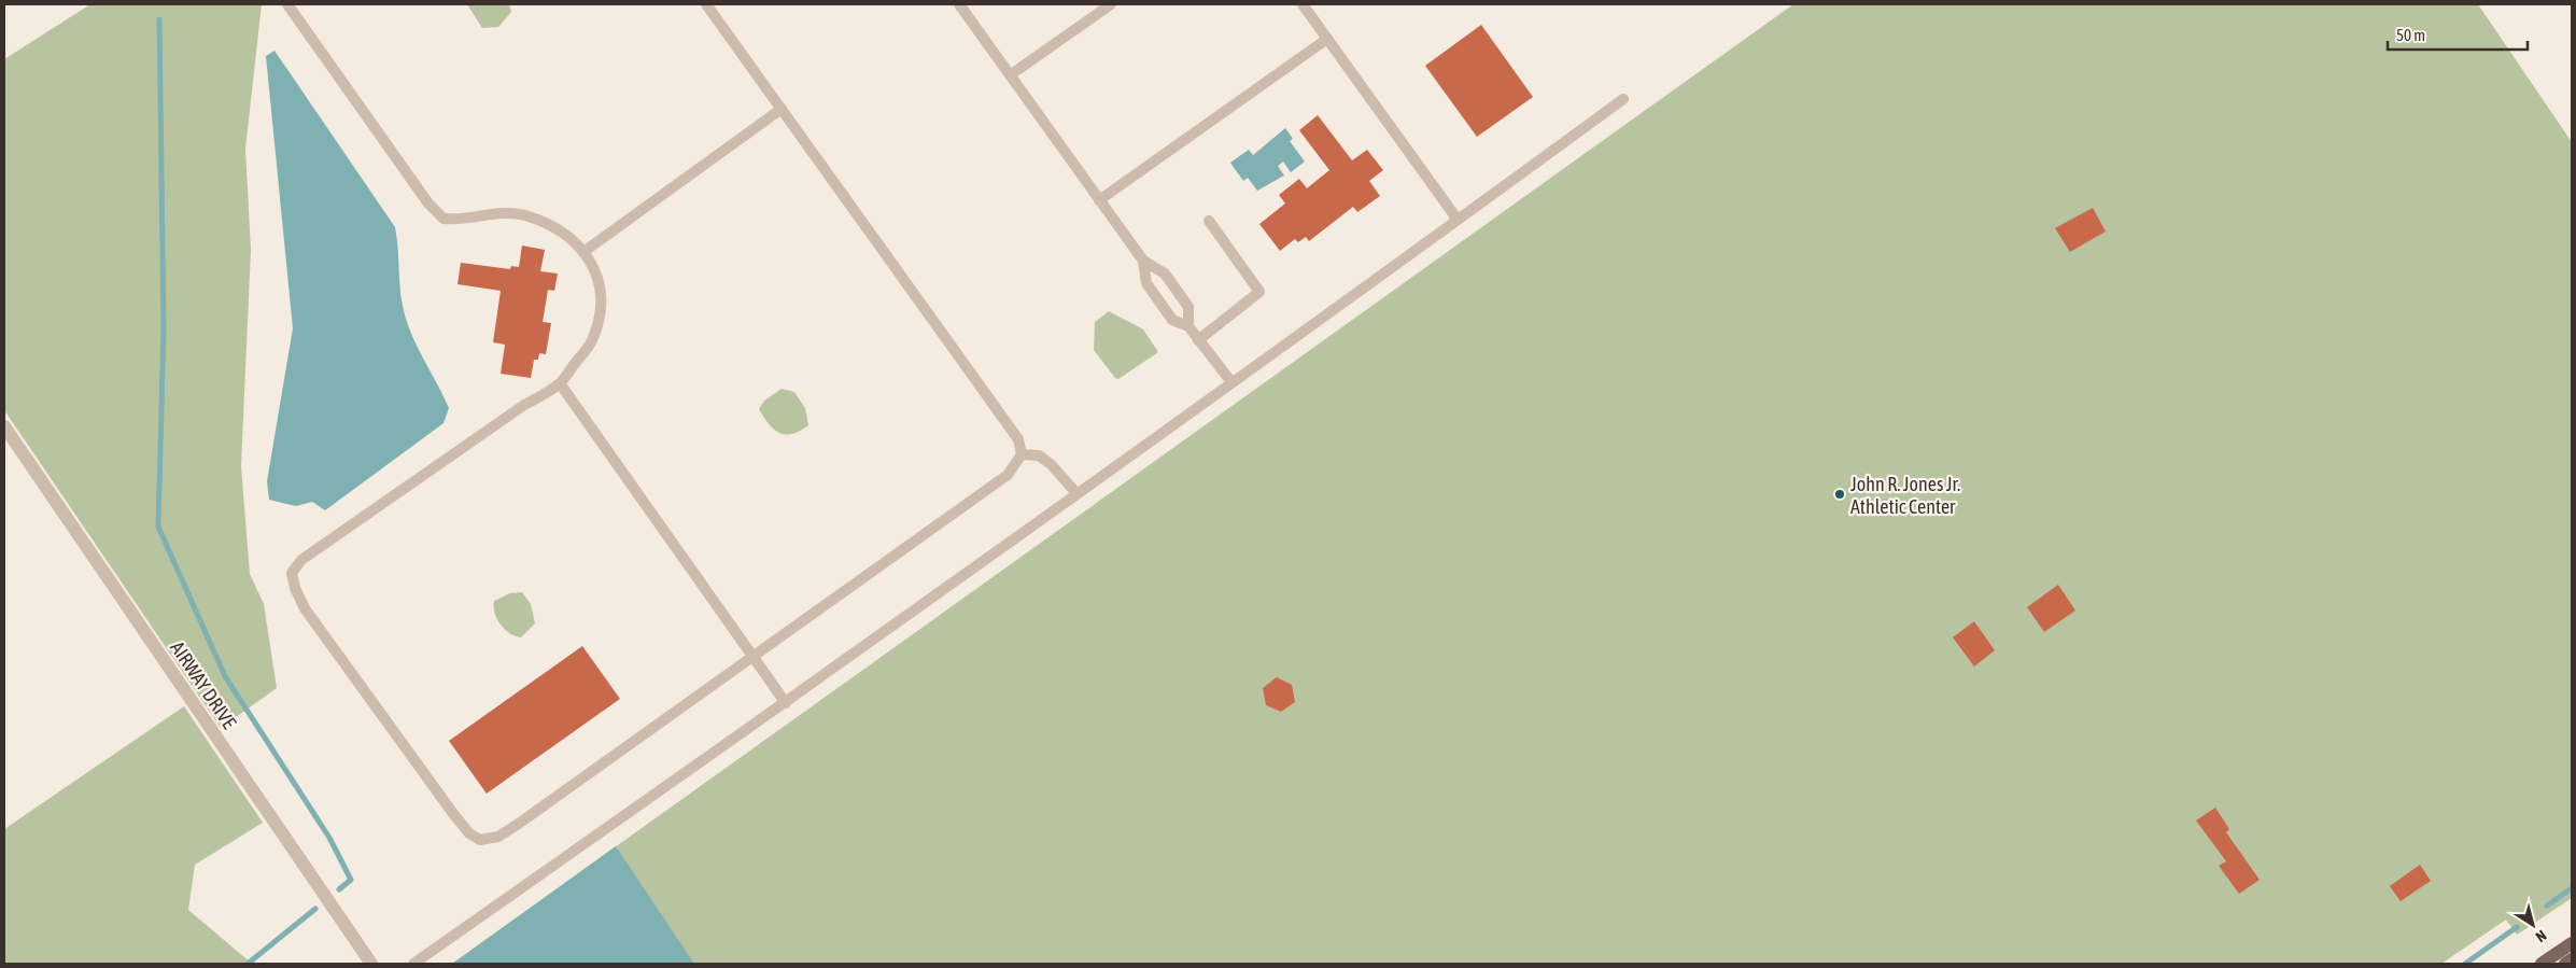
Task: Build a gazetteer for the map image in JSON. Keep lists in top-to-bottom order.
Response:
{
  "streets": {
    "street": ["AIRWAY DRIVE"]
  },
  "places": ["John R. Jones Jr. Athletic Center"],
  "scale_bar": "50 m",
  "north": "bottom right"
}
